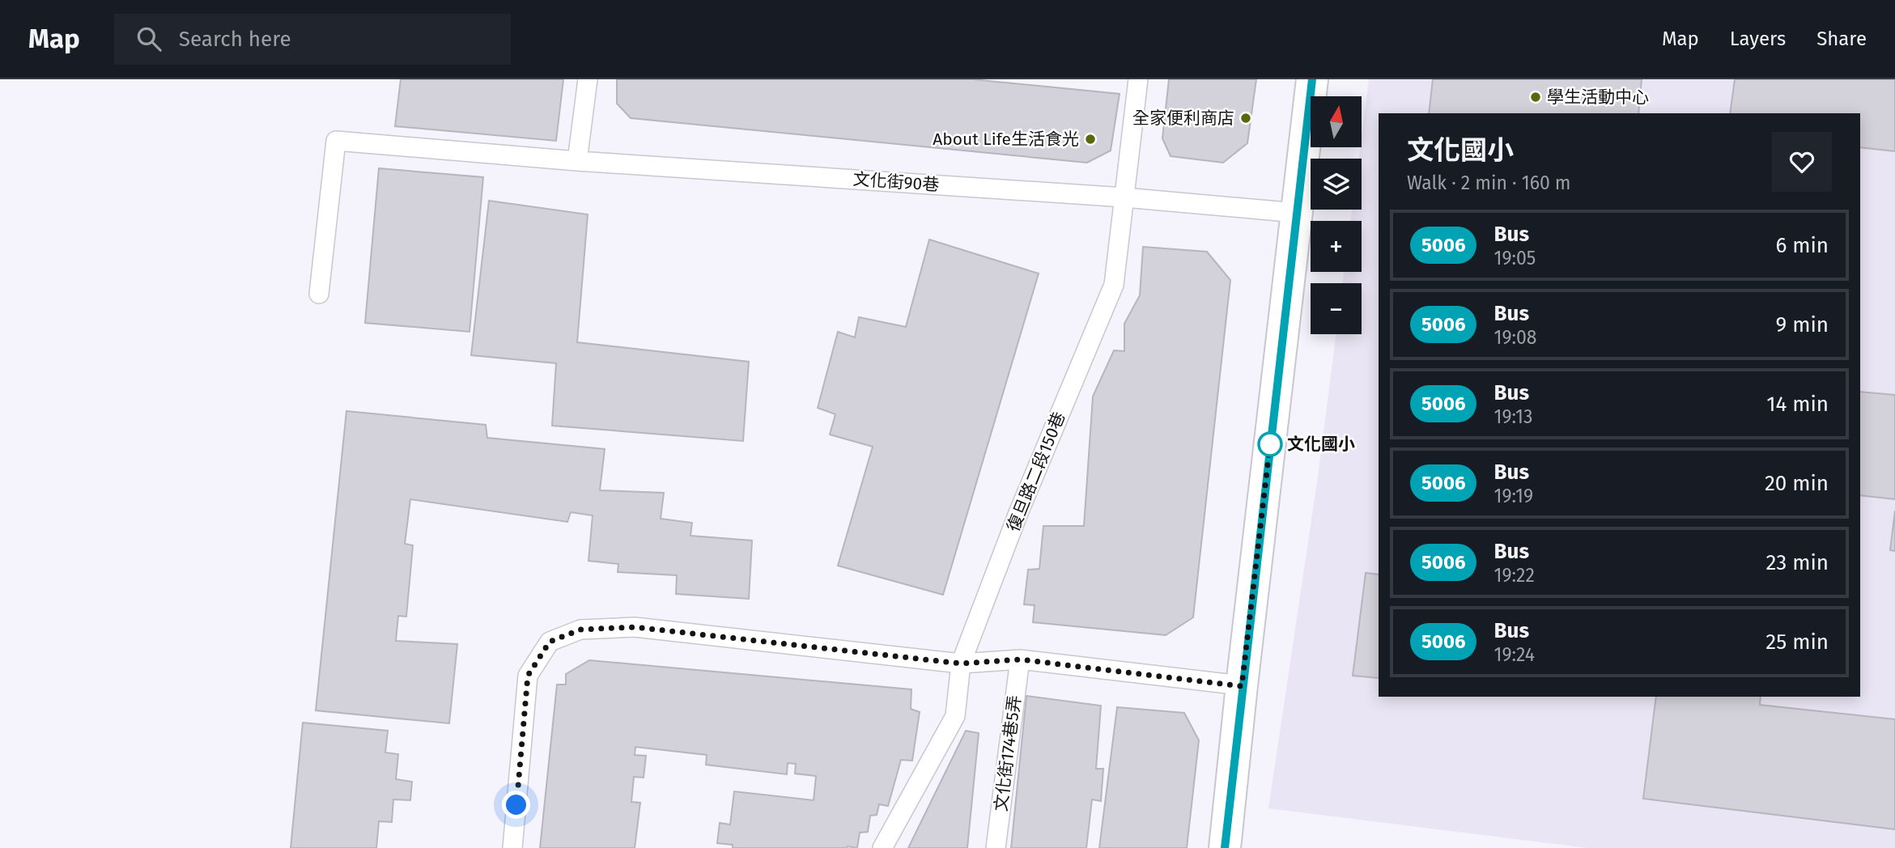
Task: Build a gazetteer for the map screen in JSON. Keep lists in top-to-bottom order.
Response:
{
  "streets": {
    "lane": ["文化街90巷", "復旦路二段150巷", "文化街174巷5弄"]
  },
  "crossings": [
    ["文化街90巷", "復旦路二段150巷"]
  ],
  "places": [
    "學生活動中心",
    "全家便利商店",
    "About Life生活食光",
    "文化國小"
  ],
  "lines": ["bus line 5006"],
  "north": "top",
  "page": {
    "header": "Map",
    "search": "Search here",
    "nav": ["Map", "Layers", "Share"],
    "map_buttons": ["+", "−"],
    "heading": ["文化國小", "Walk · 2 min · 160 m"],
    "list": [
      {
        "mark": "5006",
        "name": "Bus",
        "note": "19:05",
        "value": "6 min"
      },
      {
        "mark": "5006",
        "name": "Bus",
        "note": "19:08",
        "value": "9 min"
      },
      {
        "mark": "5006",
        "name": "Bus",
        "note": "19:13",
        "value": "14 min"
      },
      {
        "mark": "5006",
        "name": "Bus",
        "note": "19:19",
        "value": "20 min"
      },
      {
        "mark": "5006",
        "name": "Bus",
        "note": "19:22",
        "value": "23 min"
      },
      {
        "mark": "5006",
        "name": "Bus",
        "note": "19:24",
        "value": "25 min"
      }
    ]
  }
}
